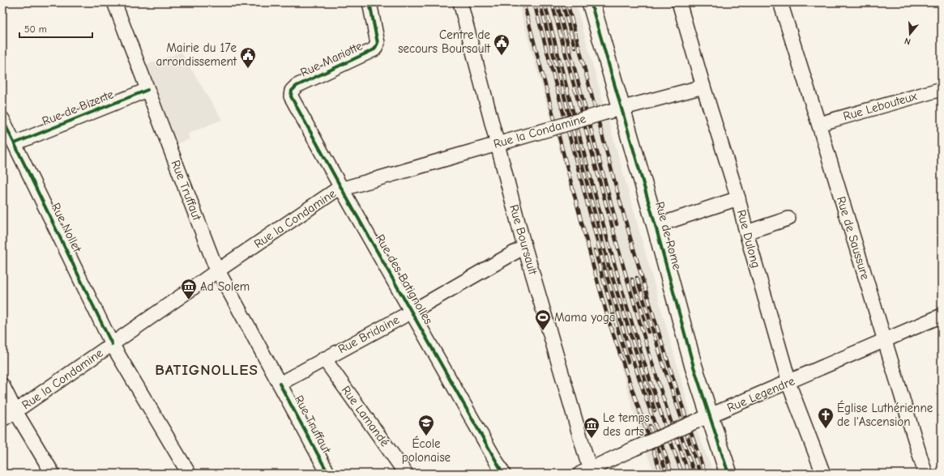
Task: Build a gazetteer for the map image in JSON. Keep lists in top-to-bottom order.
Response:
{
  "streets": {
    "main road": ["Rue de Rome"],
    "street": [
      "Rue Mariotte",
      "Rue Lebouteux",
      "Rue de Bizerte",
      "Rue la Condamine",
      "Rue Truffaut",
      "Rue Nollet",
      "Rue de Saussure",
      "Rue Dulong",
      "Rue Boursault",
      "Rue des Batignolles",
      "Rue Bridaine",
      "Rue Legendre",
      "Rue Lamandé"
    ]
  },
  "crossings": [
    ["Rue Mariotte", "Rue des Batignolles"],
    ["Rue Lebouteux", "Rue de Saussure"],
    ["Rue de Bizerte", "Rue Truffaut"],
    ["Rue de Bizerte", "Rue Nollet"],
    ["Rue la Condamine", "Rue Truffaut"],
    ["Rue la Condamine", "Rue Nollet"],
    ["Rue la Condamine", "Rue de Rome"],
    ["Rue la Condamine", "Rue Dulong"],
    ["Rue la Condamine", "Rue Boursault"],
    ["Rue la Condamine", "Rue des Batignolles"],
    ["Rue Truffaut", "Rue Bridaine"],
    ["Rue de Rome", "Rue Legendre"],
    ["Rue de Saussure", "Rue Legendre"],
    ["Rue Dulong", "Rue Legendre"],
    ["Rue Boursault", "Rue Bridaine"],
    ["Rue Boursault", "Rue Legendre"],
    ["Rue des Batignolles", "Rue Bridaine"],
    ["Rue Bridaine", "Rue Lamandé"]
  ],
  "districts": ["BATIGNOLLES"],
  "places": {
    "public building": ["Centre de secours Boursault", "Mairie du 17e arrondissement"],
    "museum": ["Ad Solem", "Le temps des arts"],
    "sports": ["Mama yoga"],
    "church": ["Église Luthérienne de l'Ascension"],
    "school or university": ["École polonaise"]
  },
  "scale_bar": "50 m",
  "north": "bottom"
}
